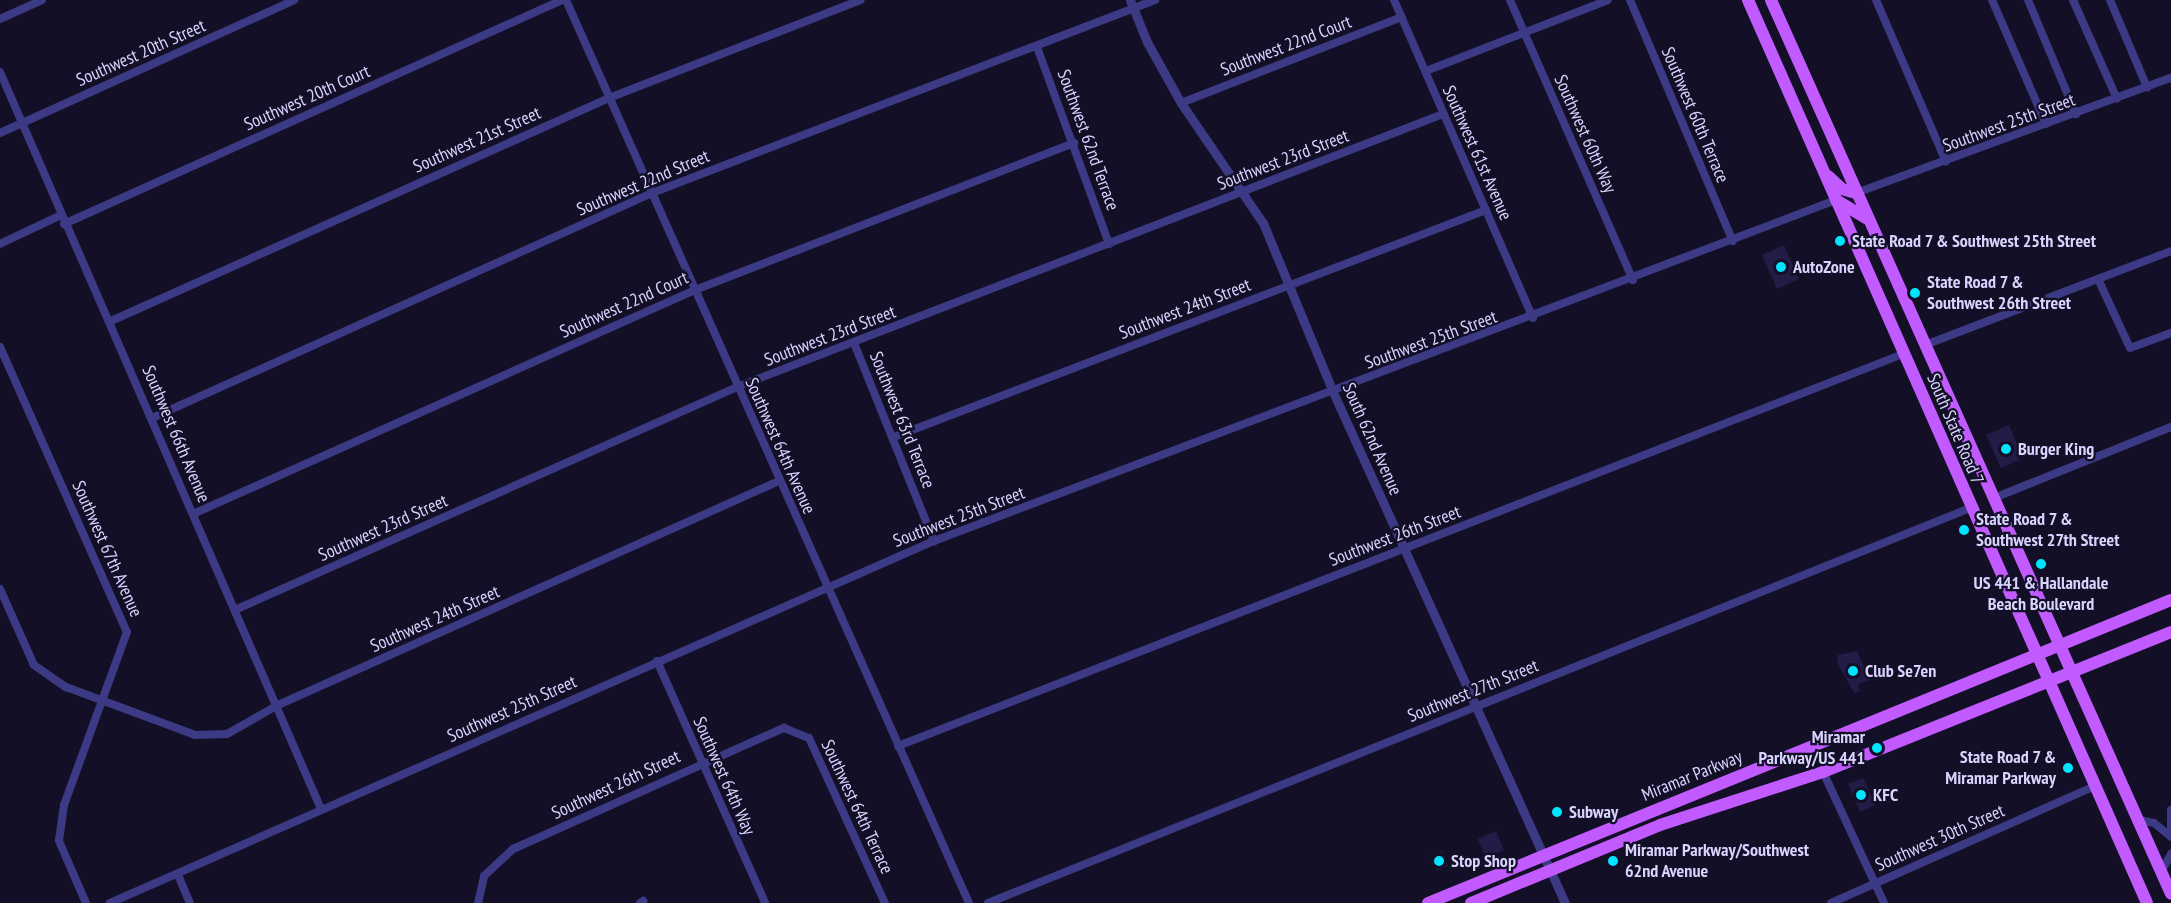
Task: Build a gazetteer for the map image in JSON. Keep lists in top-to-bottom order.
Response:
{
  "streets": {
    "main road": ["South State Road 7", "Miramar Parkway"],
    "street": [
      "Southwest 22nd Court",
      "Southwest 20th Street",
      "Southwest 20th Court",
      "Southwest 60th Terrace",
      "Southwest 25th Street",
      "Southwest 60th Way",
      "Southwest 21st Street",
      "Southwest 62nd Terrace",
      "Southwest 61st Avenue",
      "Southwest 23rd Street",
      "Southwest 22nd Street",
      "Southwest 24th Street",
      "Southwest 63rd Terrace",
      "Southwest 66th Avenue",
      "South 62nd Avenue",
      "Southwest 64th Avenue",
      "Southwest 26th Street",
      "Southwest 67th Avenue",
      "Southwest 27th Street",
      "Southwest 64th Way",
      "Southwest 64th Terrace",
      "Southwest 30th Street"
    ]
  },
  "crossings": [
    ["Southwest 22nd Court", "Southwest 62nd Terrace"],
    ["Southwest 22nd Court", "Southwest 61st Avenue"],
    ["Southwest 22nd Court", "Southwest 66th Avenue"],
    ["Southwest 22nd Court", "South 62nd Avenue"],
    ["Southwest 22nd Court", "Southwest 64th Avenue"],
    ["Southwest 20th Street", "Southwest 66th Avenue"],
    ["Southwest 20th Court", "Southwest 66th Avenue"],
    ["Southwest 20th Court", "Southwest 64th Avenue"],
    ["Southwest 60th Terrace", "Southwest 25th Street"],
    ["Southwest 25th Street", "Southwest 60th Way"],
    ["Southwest 25th Street", "Southwest 61st Avenue"],
    ["Southwest 25th Street", "Southwest 63rd Terrace"],
    ["Southwest 25th Street", "South State Road 7"],
    ["Southwest 25th Street", "Southwest 66th Avenue"],
    ["Southwest 25th Street", "South 62nd Avenue"],
    ["Southwest 25th Street", "Southwest 64th Avenue"],
    ["Southwest 25th Street", "Southwest 64th Way"],
    ["Southwest 21st Street", "Southwest 66th Avenue"],
    ["Southwest 21st Street", "Southwest 64th Avenue"],
    ["Southwest 62nd Terrace", "Southwest 23rd Street"],
    ["Southwest 62nd Terrace", "Southwest 22nd Street"],
    ["Southwest 61st Avenue", "Southwest 23rd Street"],
    ["Southwest 61st Avenue", "Southwest 24th Street"],
    ["Southwest 23rd Street", "Southwest 63rd Terrace"],
    ["Southwest 23rd Street", "Southwest 66th Avenue"],
    ["Southwest 23rd Street", "South 62nd Avenue"],
    ["Southwest 23rd Street", "Southwest 64th Avenue"],
    ["Southwest 22nd Street", "Southwest 66th Avenue"],
    ["Southwest 22nd Street", "South 62nd Avenue"],
    ["Southwest 22nd Street", "Southwest 64th Avenue"],
    ["Southwest 24th Street", "Southwest 63rd Terrace"],
    ["Southwest 24th Street", "Southwest 66th Avenue"],
    ["Southwest 24th Street", "South 62nd Avenue"],
    ["Southwest 24th Street", "Southwest 64th Avenue"],
    ["Southwest 24th Street", "Southwest 67th Avenue"],
    ["South State Road 7", "Southwest 26th Street"],
    ["South State Road 7", "Southwest 27th Street"],
    ["South State Road 7", "Miramar Parkway"],
    ["South State Road 7", "Southwest 30th Street"],
    ["South 62nd Avenue", "Southwest 26th Street"],
    ["South 62nd Avenue", "Southwest 27th Street"],
    ["South 62nd Avenue", "Miramar Parkway"],
    ["Southwest 64th Avenue", "Southwest 26th Street"],
    ["Southwest 26th Street", "Southwest 64th Way"],
    ["Southwest 26th Street", "Southwest 64th Terrace"]
  ],
  "places": [
    "State Road 7 & Southwest 25th Street",
    "AutoZone",
    "State Road 7 & Southwest 26th Street",
    "Burger King",
    "State Road 7 & Southwest 27th Street",
    "US 441 & Hallandale Beach Boulevard",
    "Club Se7en",
    "Miramar Parkway/US 441",
    "State Road 7 & Miramar Parkway",
    "KFC",
    "Subway",
    "Stop Shop",
    "Miramar Parkway/Southwest 62nd Avenue"
  ]
}
